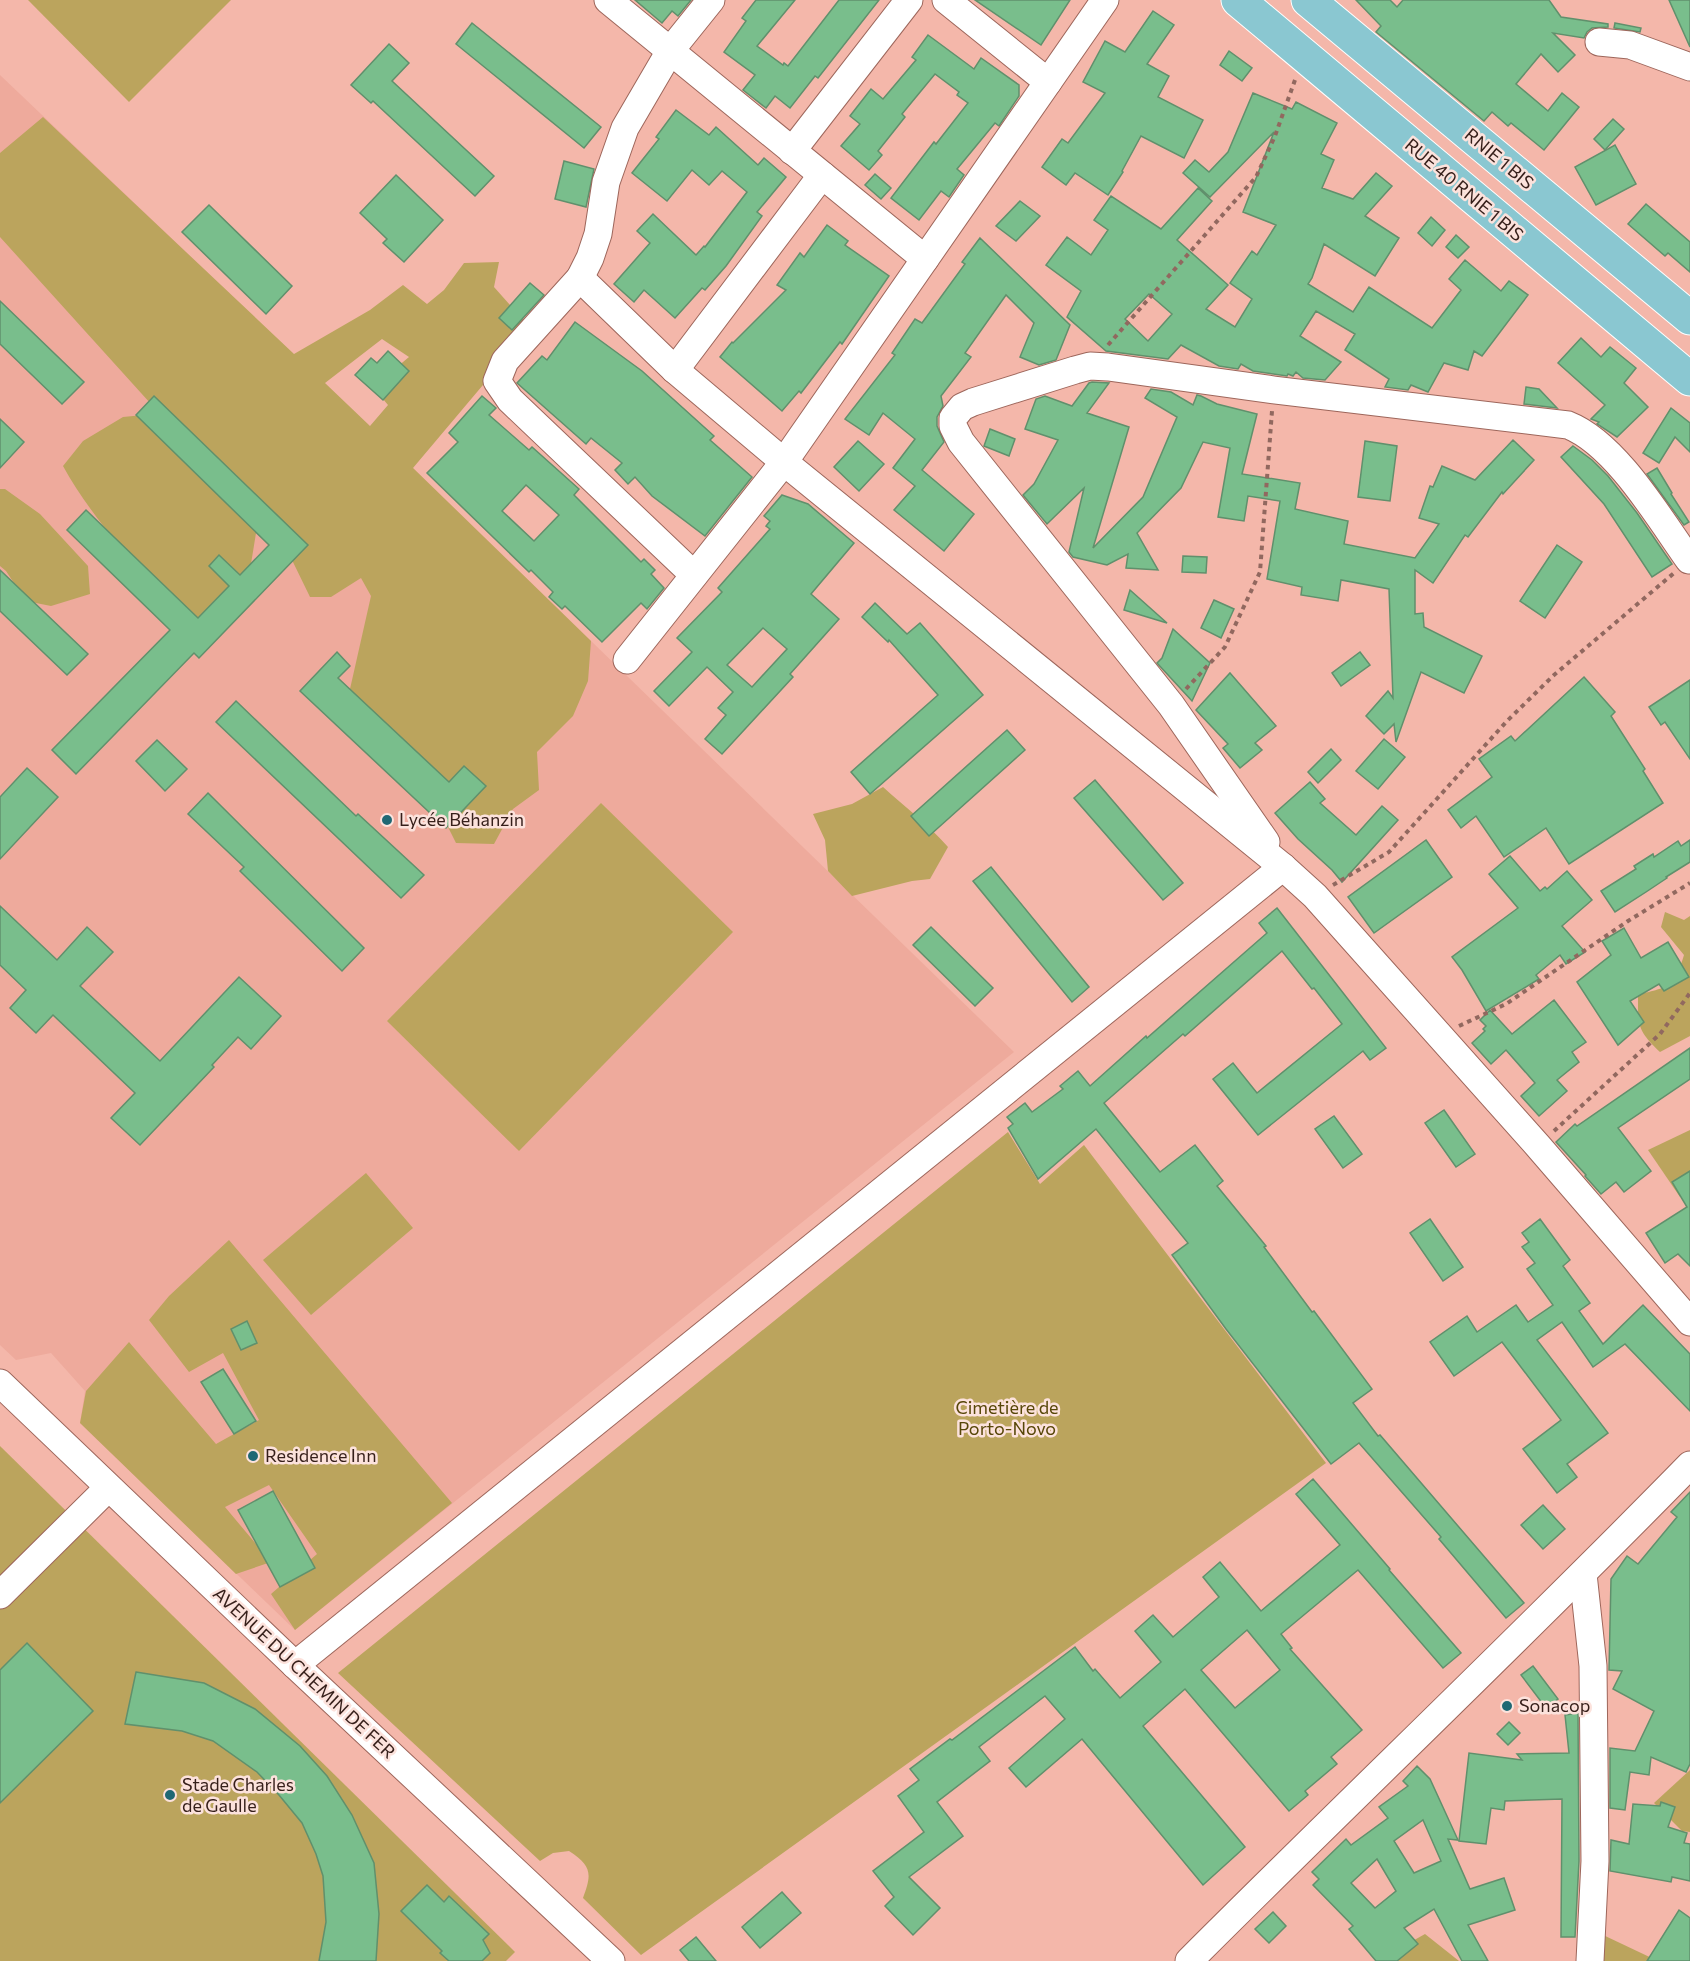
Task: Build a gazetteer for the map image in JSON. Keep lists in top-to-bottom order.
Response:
{
  "streets": {
    "main road": ["RNIE 1 BIS", "RUE 40 RNIE 1 BIS"],
    "street": ["AVENUE DU CHEMIN DE FER"]
  },
  "parks": ["Cimetière de Porto-Novo"],
  "places": [
    "Lycée Béhanzin",
    "Residence Inn",
    "Sonacop",
    "Stade Charles de Gaulle"
  ]
}
